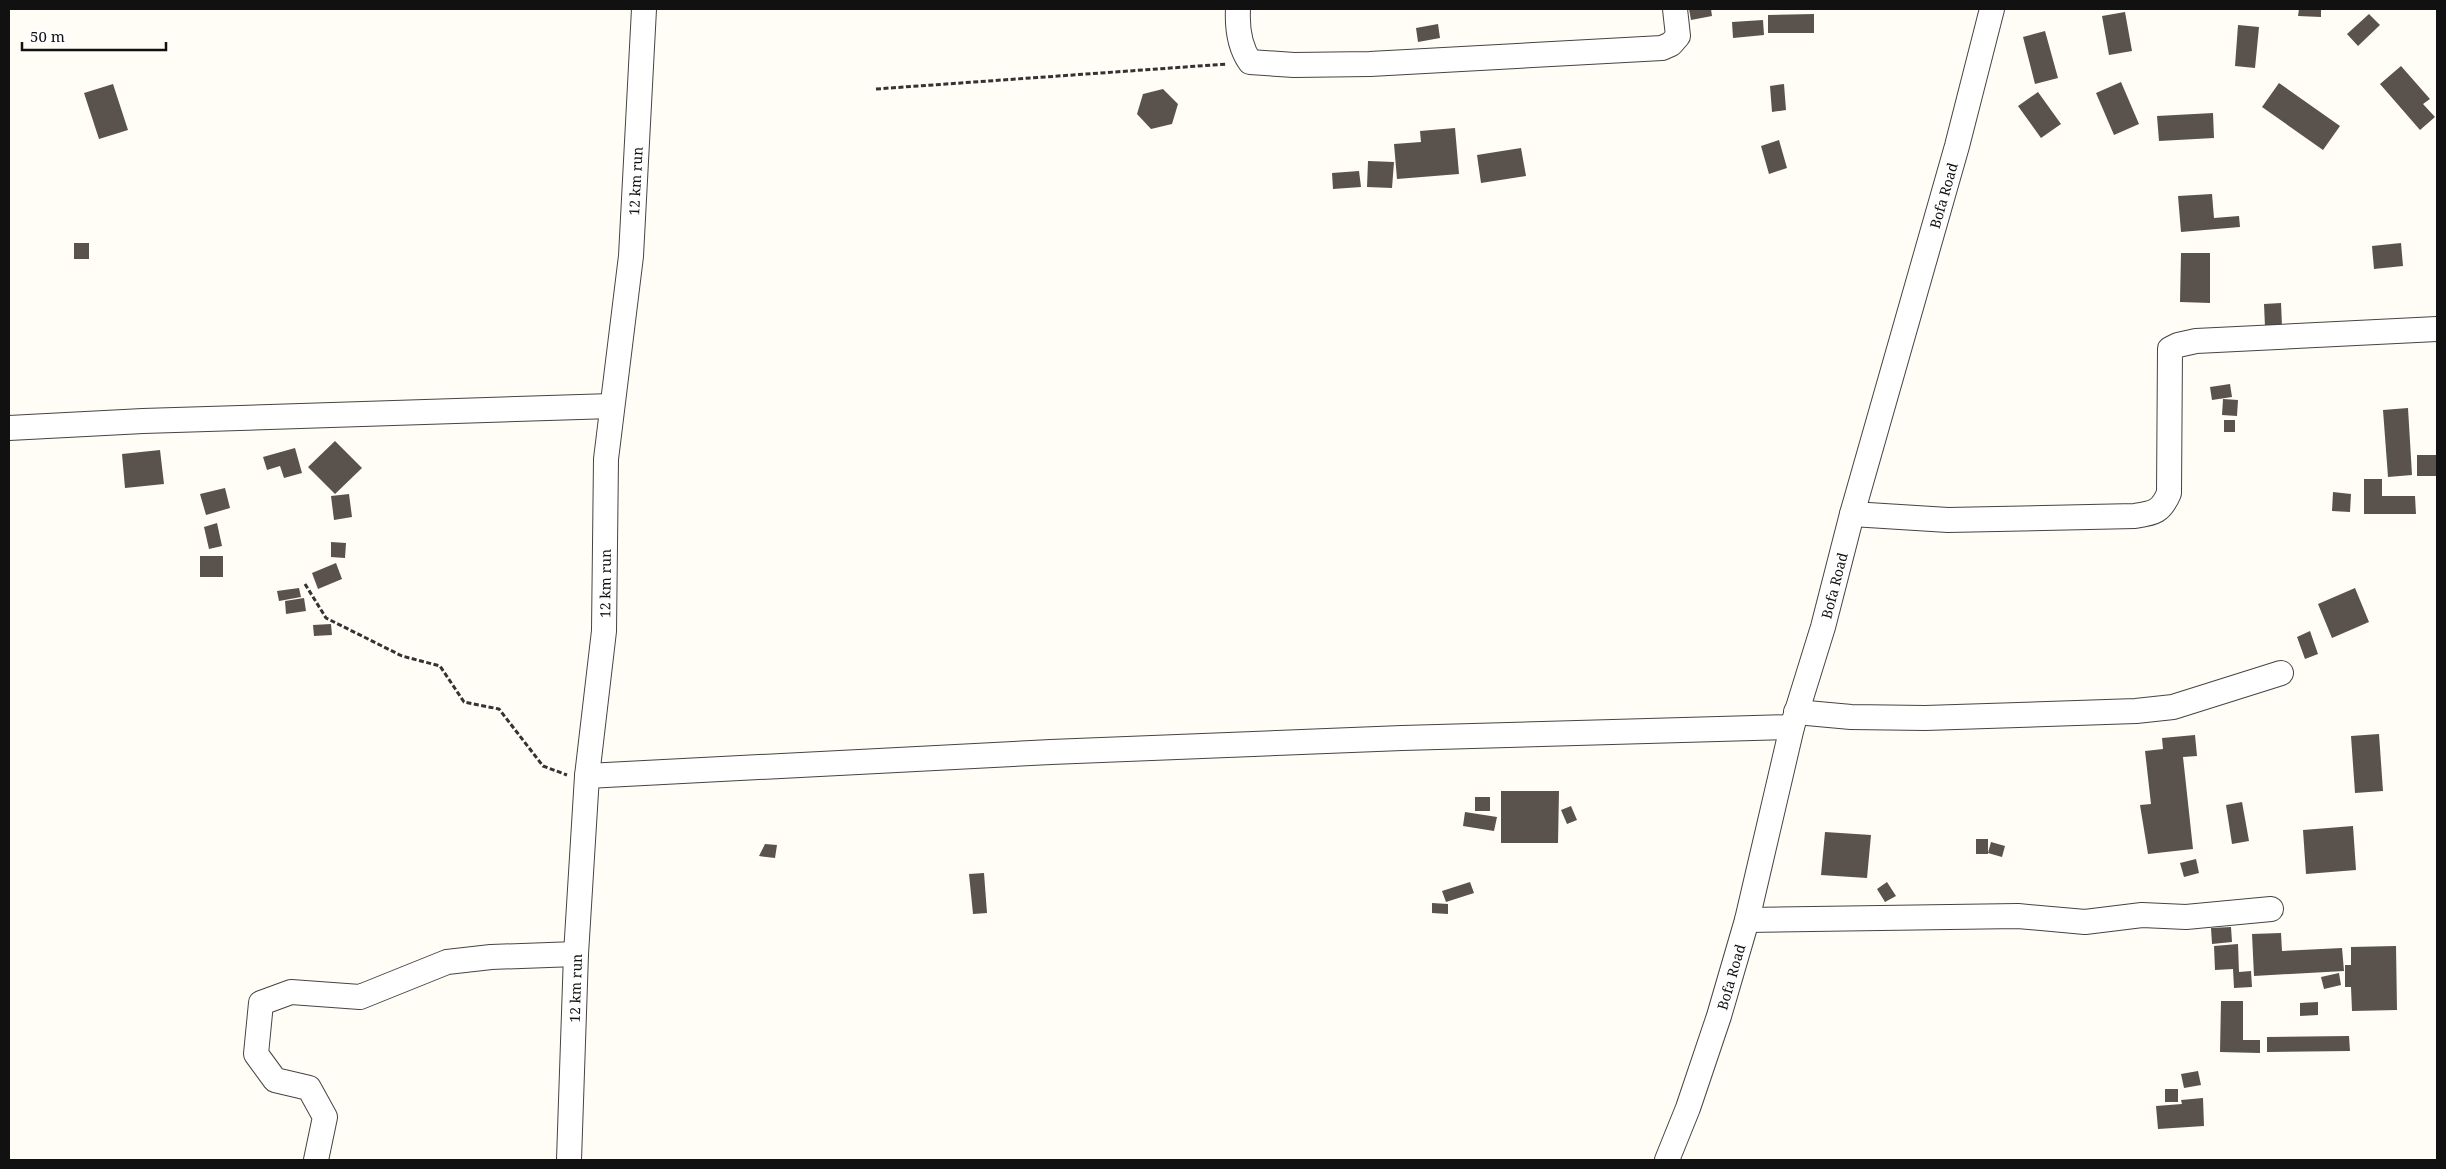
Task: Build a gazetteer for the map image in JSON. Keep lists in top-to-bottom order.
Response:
{
  "streets": {
    "street": ["12 km run", "Bofa Road"]
  },
  "scale_bar": "50 m"
}
